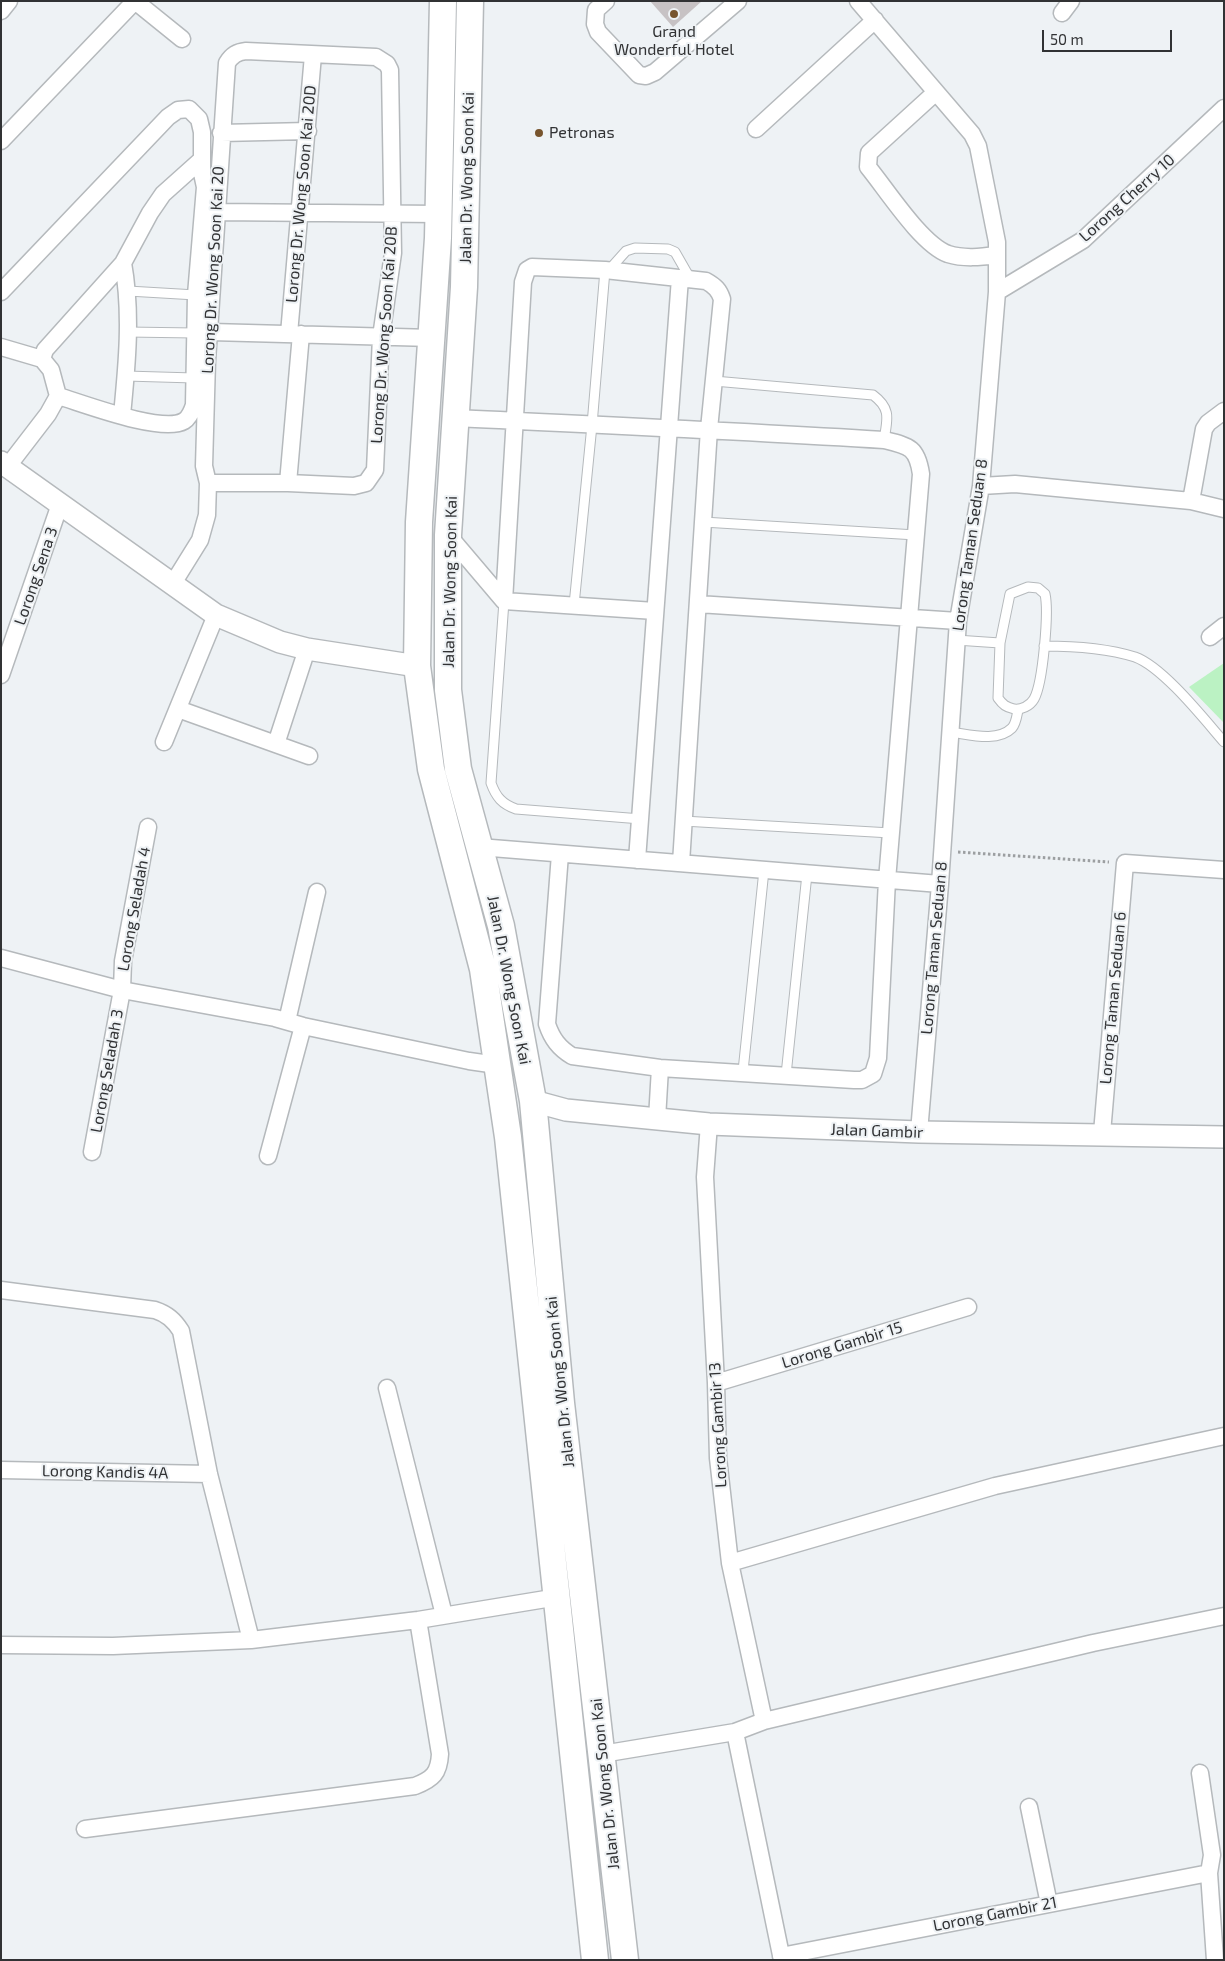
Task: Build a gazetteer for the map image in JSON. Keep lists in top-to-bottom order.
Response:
{
  "streets": {
    "main road": ["Jalan Dr. Wong Soon Kai"],
    "street": [
      "Lorong Dr. Wong Soon Kai 20D",
      "Lorong Cherry 10",
      "Lorong Dr. Wong Soon Kai 20",
      "Lorong Dr. Wong Soon Kai 20B",
      "Lorong Taman Seduan 8",
      "Lorong Sena 3",
      "Lorong Seladah 4",
      "Lorong Taman Seduan 6",
      "Lorong Seladah 3",
      "Jalan Gambir",
      "Lorong Gambir 15",
      "Lorong Gambir 13",
      "Lorong Kandis 4A",
      "Lorong Gambir 21"
    ]
  },
  "crossings": [
    ["Jalan Dr. Wong Soon Kai", "Jalan Gambir"],
    ["Lorong Dr. Wong Soon Kai 20D", "Lorong Dr. Wong Soon Kai 20"],
    ["Lorong Dr. Wong Soon Kai 20D", "Lorong Dr. Wong Soon Kai 20B"],
    ["Lorong Cherry 10", "Lorong Taman Seduan 8"],
    ["Lorong Dr. Wong Soon Kai 20", "Lorong Dr. Wong Soon Kai 20B"],
    ["Lorong Taman Seduan 8", "Jalan Gambir"],
    ["Lorong Seladah 4", "Lorong Seladah 3"],
    ["Lorong Taman Seduan 6", "Jalan Gambir"],
    ["Jalan Gambir", "Lorong Gambir 13"],
    ["Lorong Gambir 15", "Lorong Gambir 13"]
  ],
  "places": ["Grand Wonderful Hotel", "Petronas"],
  "scale_bar": "50 m"
}
